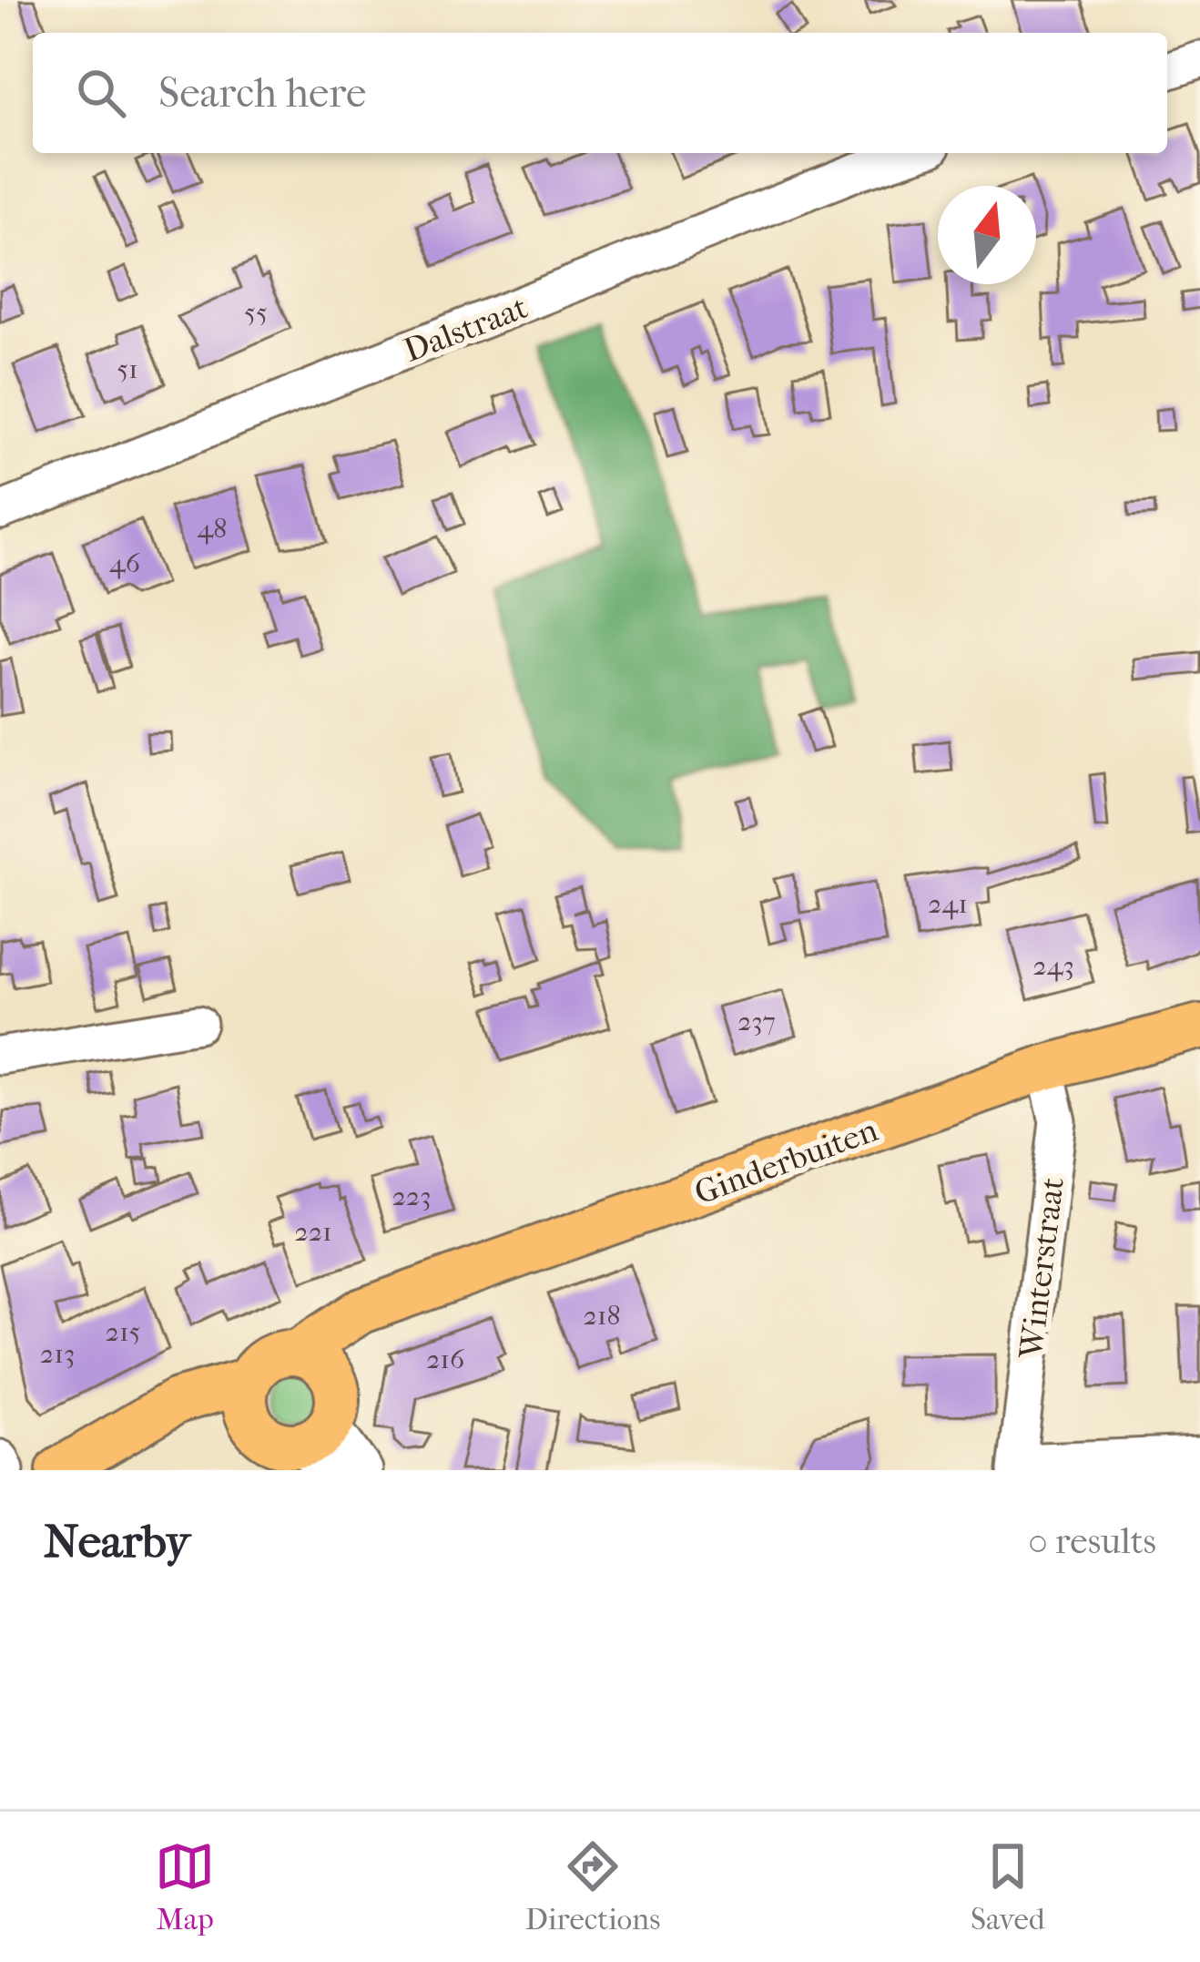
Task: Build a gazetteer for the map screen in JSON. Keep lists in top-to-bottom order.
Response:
{
  "streets": {
    "main road": ["Ginderbuiten"],
    "street": ["Dalstraat", "Winterstraat"]
  },
  "crossings": [
    ["Ginderbuiten", "Winterstraat"]
  ],
  "house_numbers": [
    "55",
    "51",
    "48",
    "46",
    "241",
    "243",
    "237",
    "223",
    "221",
    "218",
    "215",
    "213",
    "216"
  ],
  "north": "top",
  "page": {
    "search": "Search here",
    "heading": ["Nearby", "0 results"],
    "nav": ["Map", "Directions", "Saved"]
  }
}
